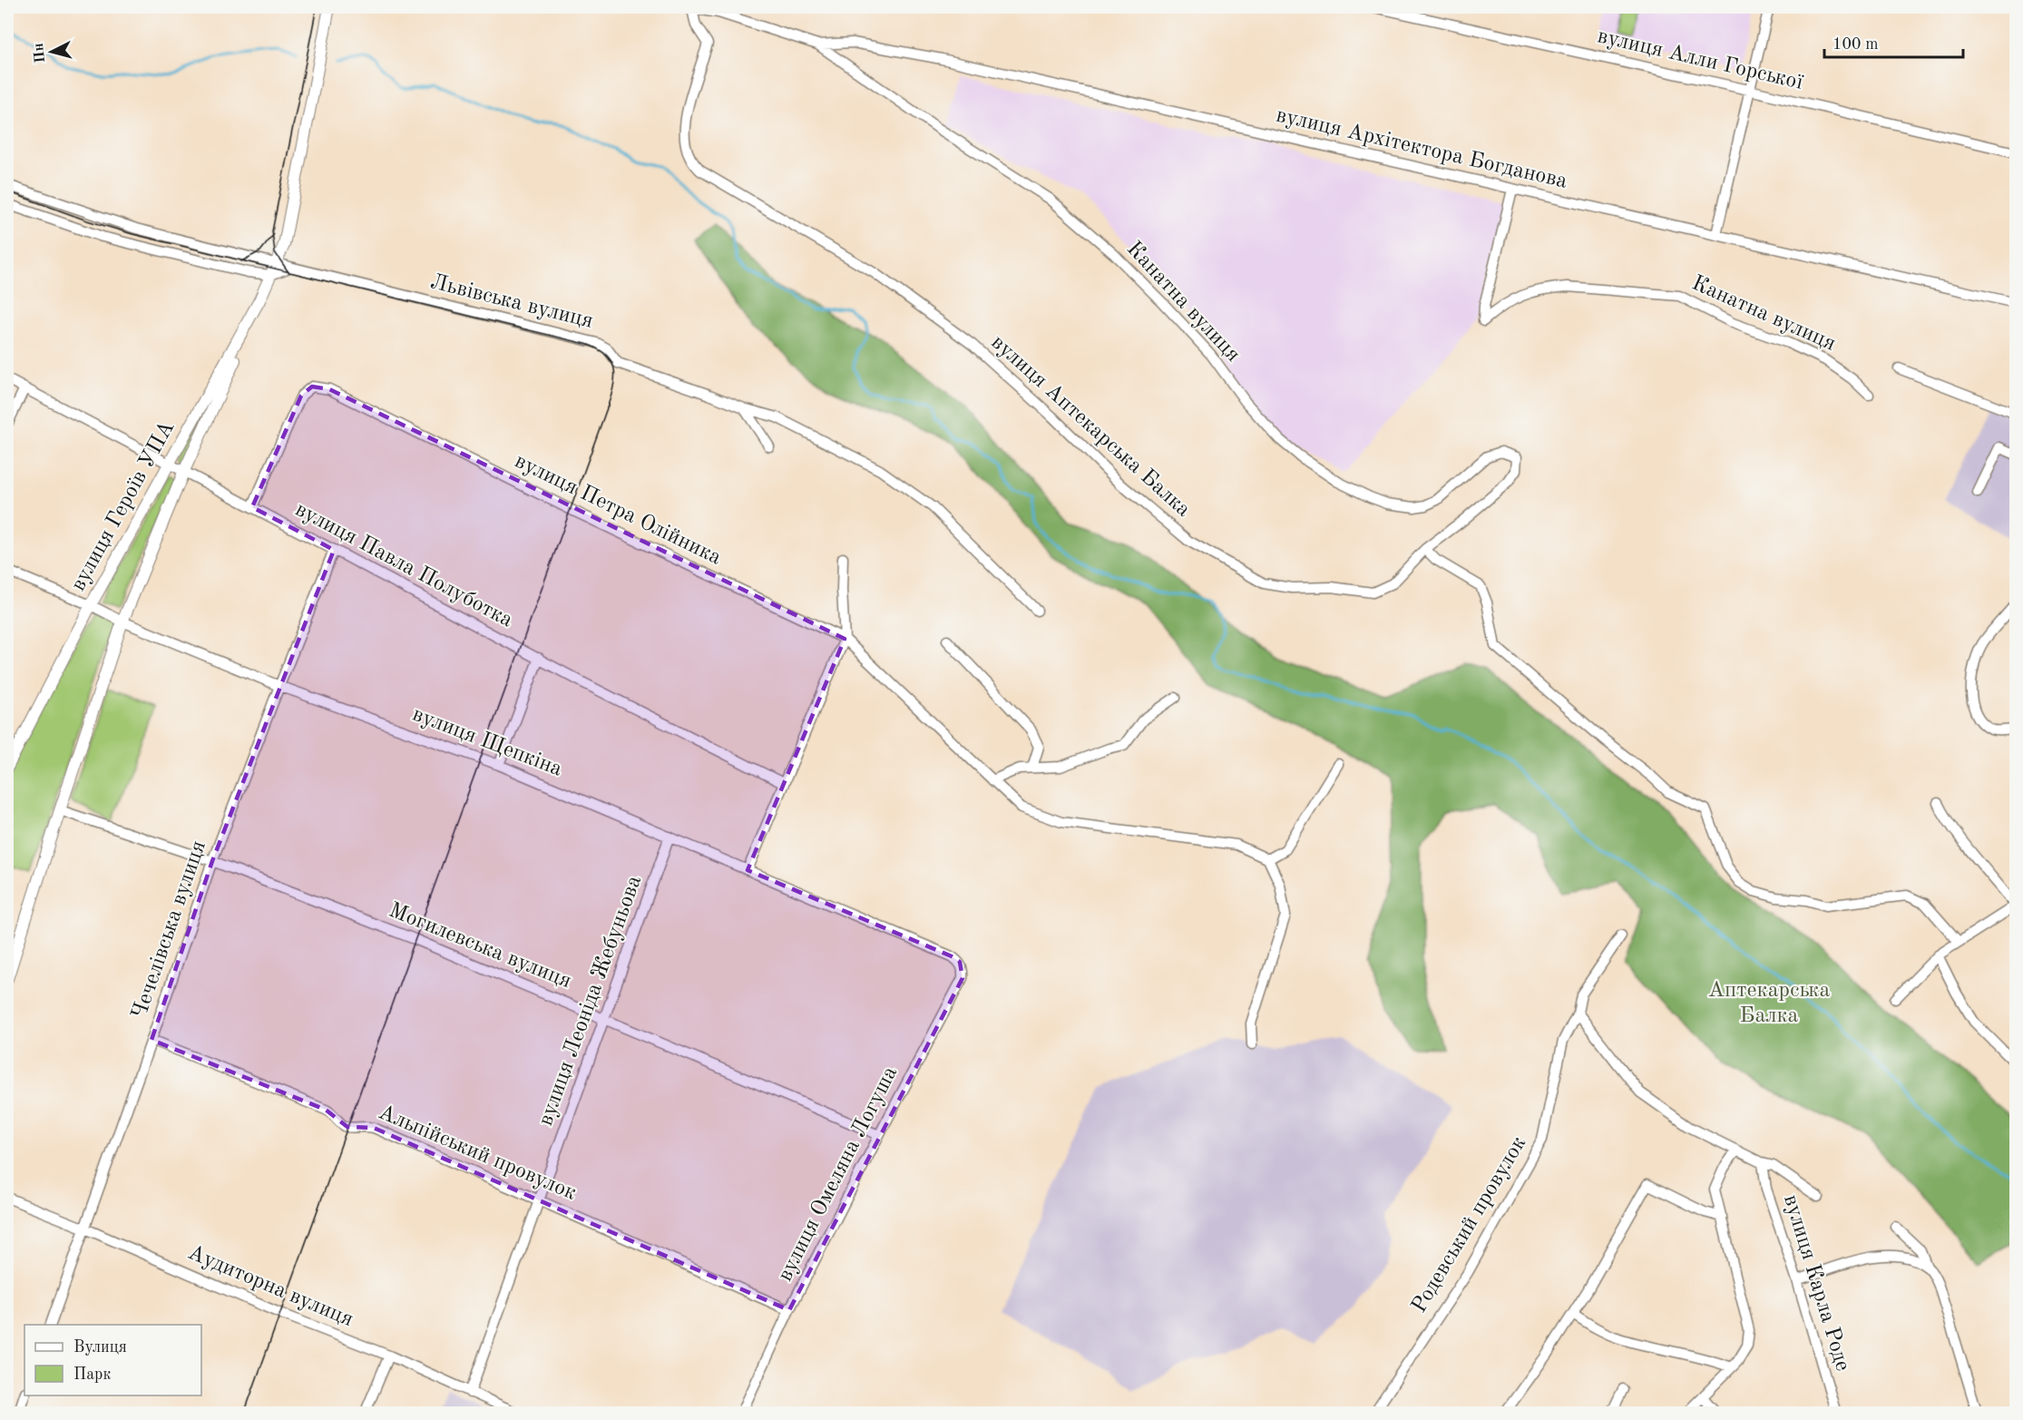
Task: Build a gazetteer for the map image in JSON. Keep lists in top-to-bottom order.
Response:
{
  "streets": {
    "street": [
      "вулиця Алли Горської",
      "вулиця Архітектора Богданова",
      "Львівська вулиця",
      "Канатна вулиця",
      "вулиця Аптекарська Балка",
      "вулиця Героїв УПА",
      "вулиця Петра Олійника",
      "вулиця Павла Полуботка",
      "вулиця Щепкіна",
      "Чечелівська вулиця",
      "Могилевська вулиця",
      "вулиця Леоніда Жебуньова",
      "Альпійський провулок",
      "вулиця Омеляна Логуша",
      "Родевський провулок",
      "вулиця Карла Роде",
      "Аудиторна вулиця"
    ]
  },
  "crossings": [
    ["вулиця Архітектора Богданова", "Канатна вулиця"],
    ["Львівська вулиця", "вулиця Героїв УПА"],
    ["Канатна вулиця", "вулиця Аптекарська Балка"],
    ["вулиця Героїв УПА", "вулиця Павла Полуботка"],
    ["вулиця Героїв УПА", "вулиця Щепкіна"],
    ["вулиця Героїв УПА", "Могилевська вулиця"],
    ["вулиця Петра Олійника", "вулиця Павла Полуботка"],
    ["вулиця Павла Полуботка", "Чечелівська вулиця"],
    ["вулиця Щепкіна", "Чечелівська вулиця"],
    ["вулиця Щепкіна", "вулиця Леоніда Жебуньова"],
    ["вулиця Щепкіна", "вулиця Омеляна Логуша"],
    ["Чечелівська вулиця", "Могилевська вулиця"],
    ["Чечелівська вулиця", "Альпійський провулок"],
    ["Чечелівська вулиця", "Аудиторна вулиця"],
    ["Могилевська вулиця", "вулиця Леоніда Жебуньова"],
    ["Могилевська вулиця", "вулиця Омеляна Логуша"],
    ["вулиця Леоніда Жебуньова", "Альпійський провулок"],
    ["вулиця Леоніда Жебуньова", "Аудиторна вулиця"],
    ["Альпійський провулок", "вулиця Омеляна Логуша"]
  ],
  "parks": ["Аптекарська Балка"],
  "legend": ["Вулиця", "Парк"],
  "scale_bar": "100 m",
  "north": "left"
}
